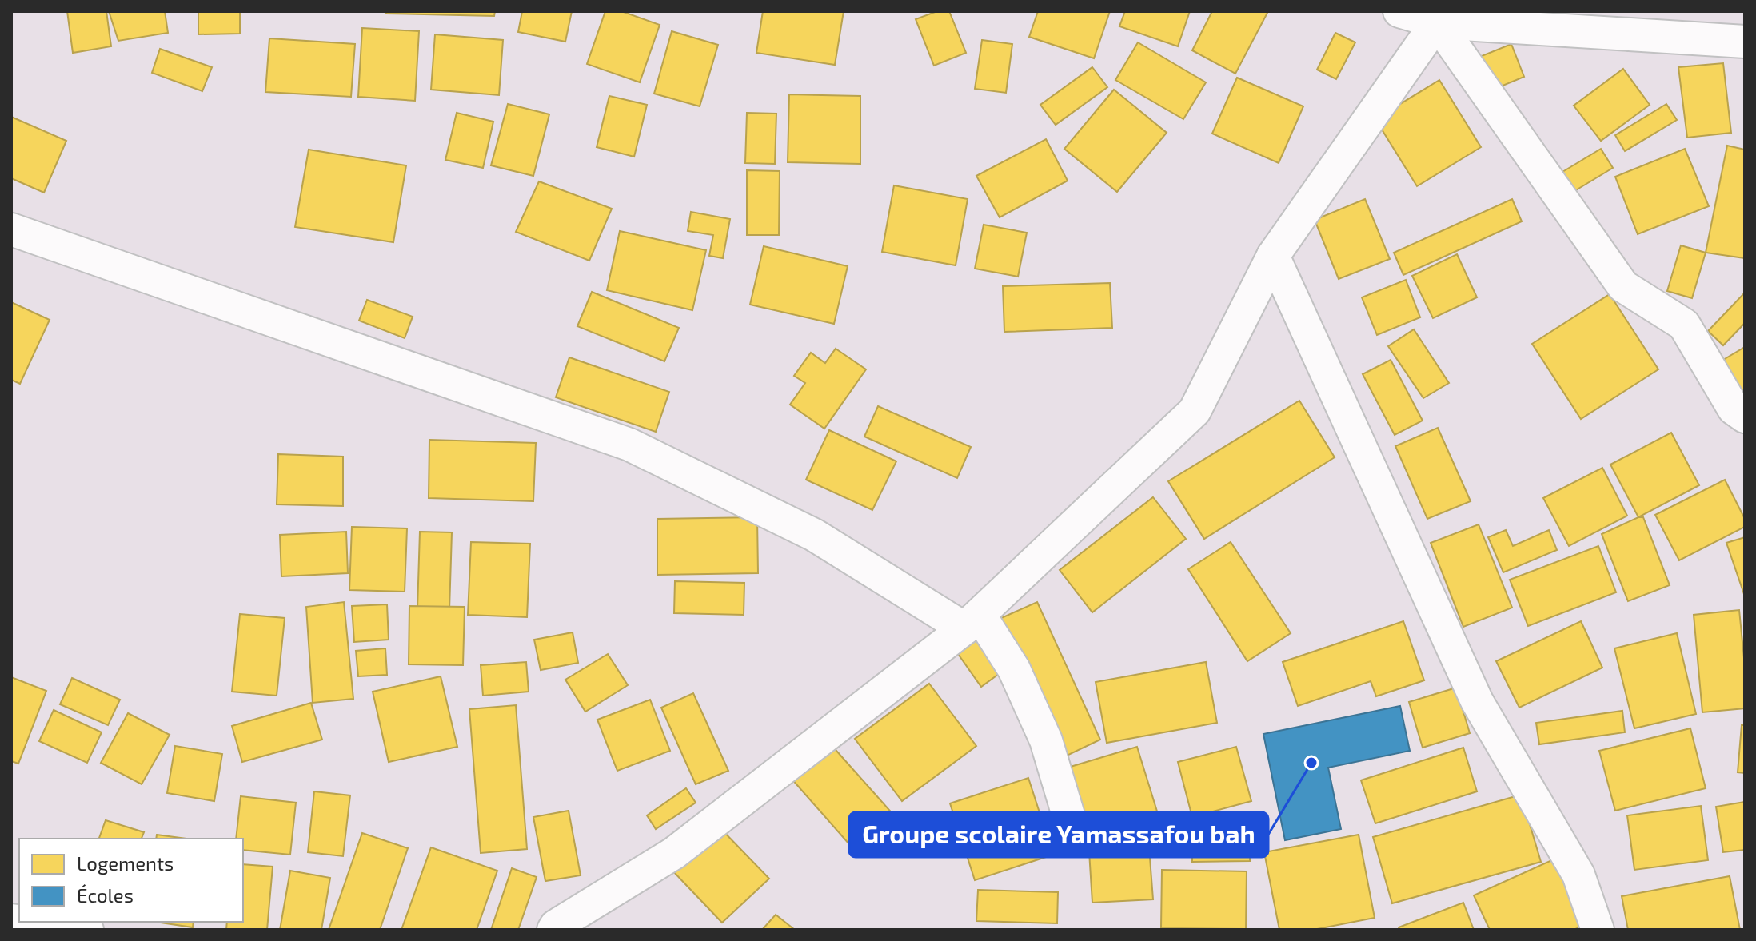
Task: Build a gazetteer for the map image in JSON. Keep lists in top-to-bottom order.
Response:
{
  "places": ["Groupe scolaire Yamassafou bah"],
  "legend": ["Logements", "Écoles"]
}
